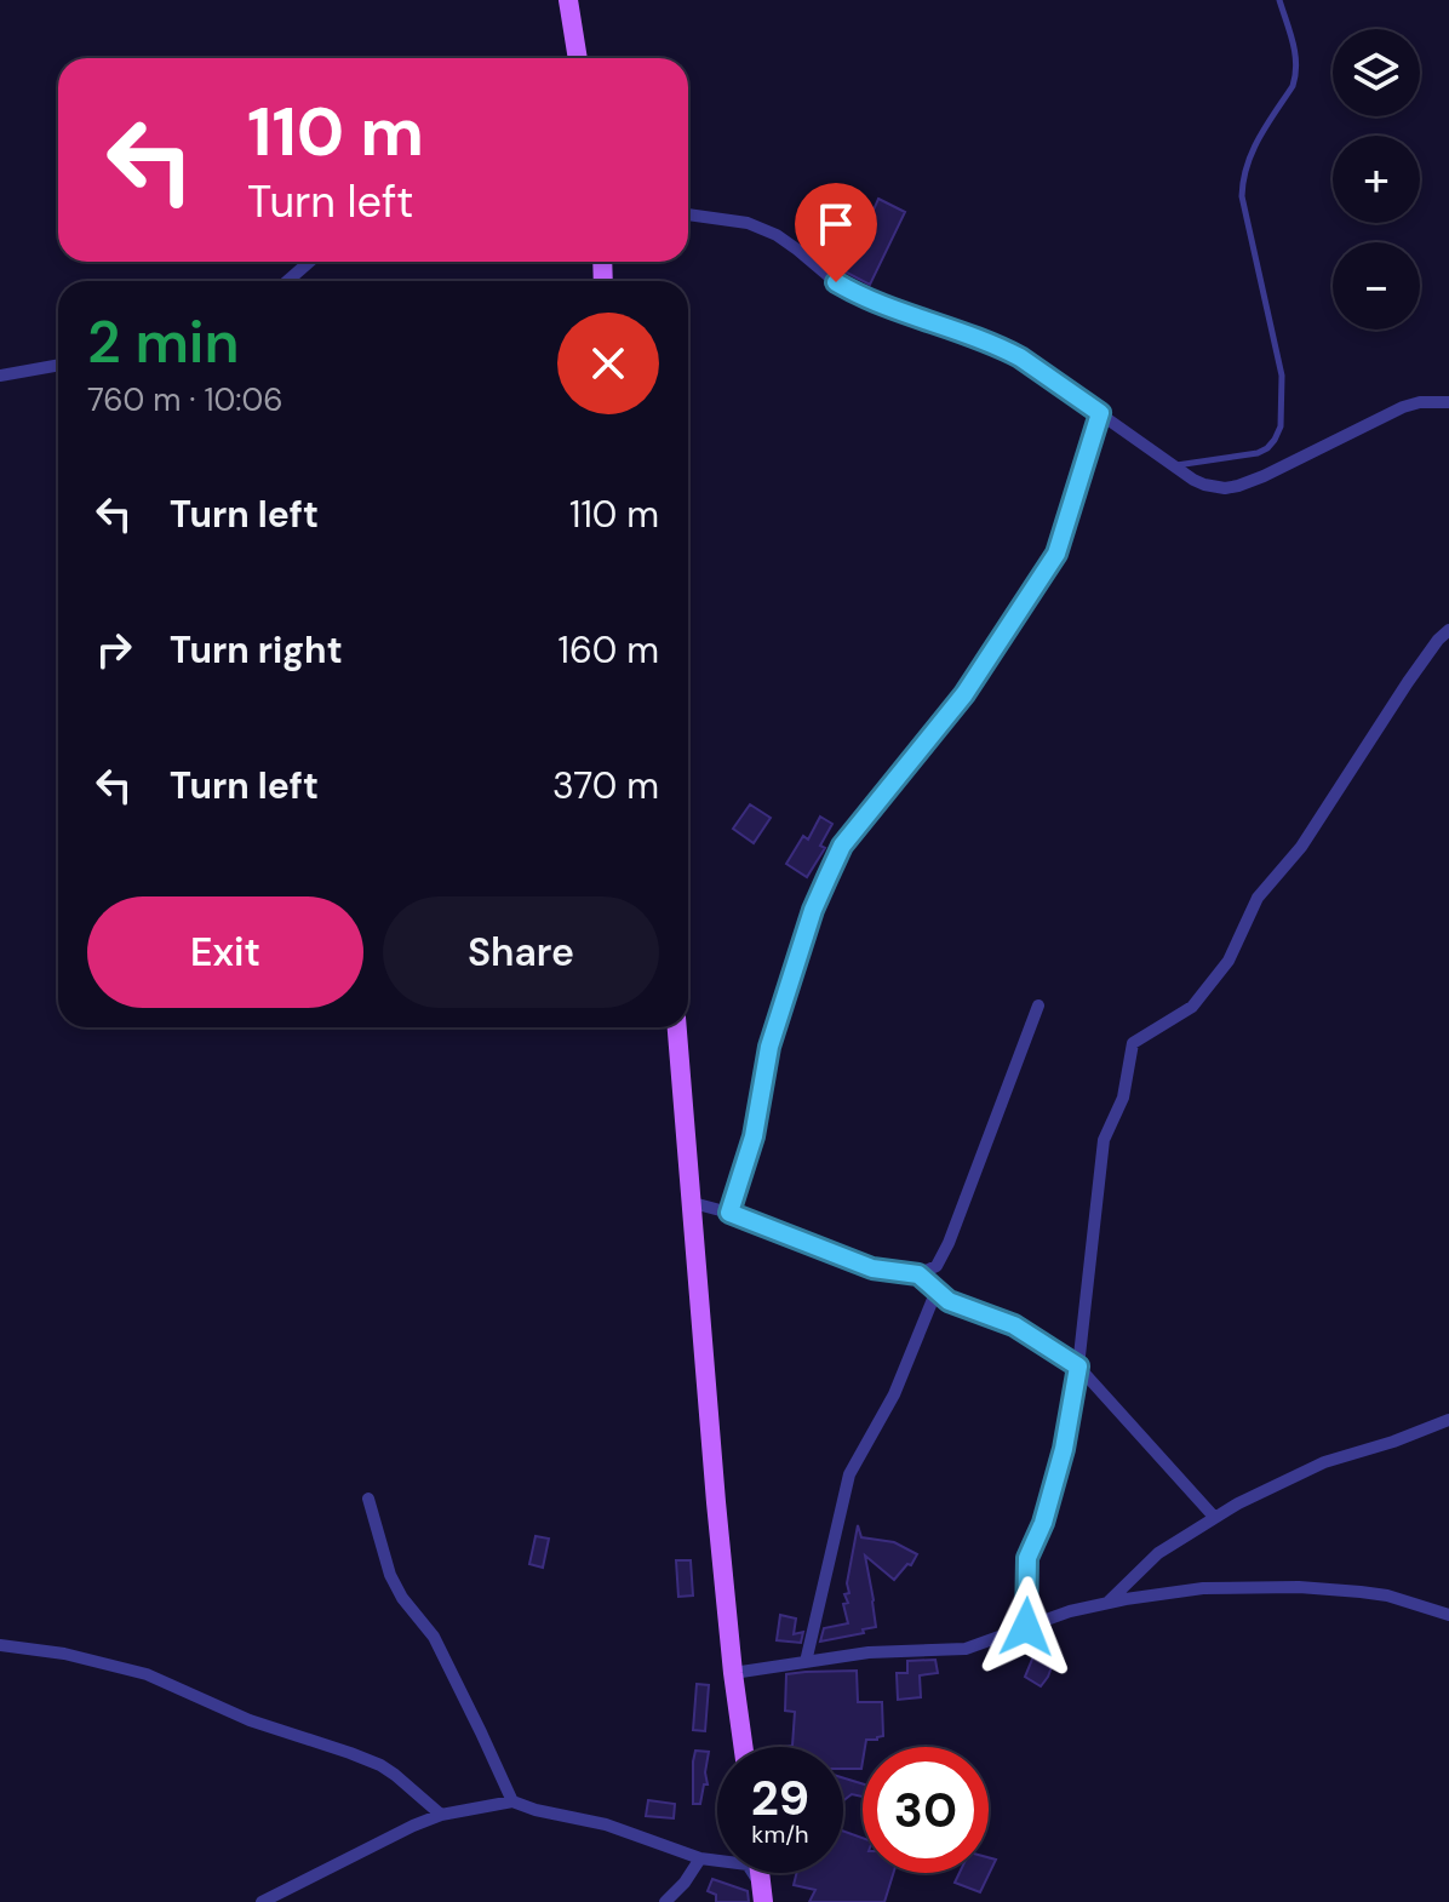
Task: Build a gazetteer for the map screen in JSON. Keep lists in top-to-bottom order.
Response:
{
  "page": {
    "map_buttons": ["+", "−"],
    "turn": ["110 m", "Turn left"],
    "heading": ["2 min", "760 m · 10:06"],
    "list": [
      {
        "name": "Turn left",
        "value": "110 m"
      },
      {
        "name": "Turn right",
        "value": "160 m"
      },
      {
        "name": "Turn left",
        "value": "370 m"
      }
    ],
    "buttons": ["Exit", "Share"],
    "speed": "29 km/h",
    "limit": "30"
  }
}
